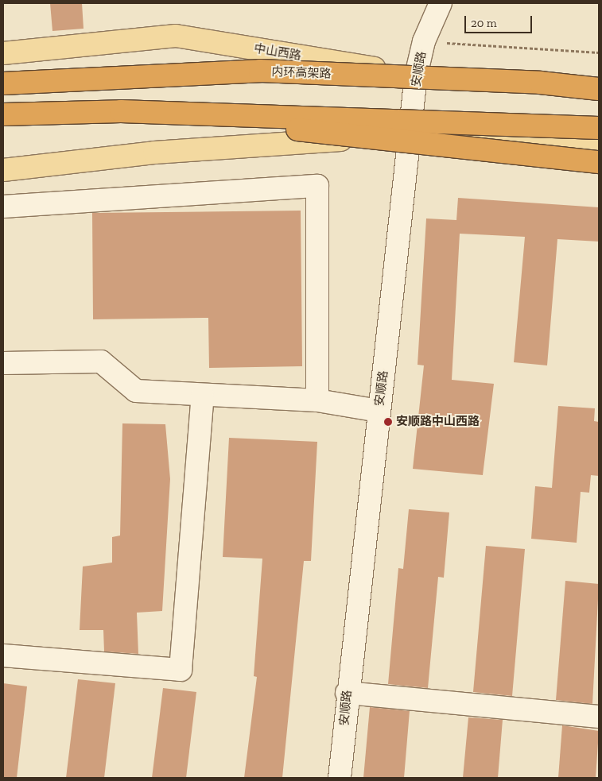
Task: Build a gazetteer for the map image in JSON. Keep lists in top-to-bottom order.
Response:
{
  "streets": {
    "highway": ["内环高架路"],
    "main road": ["中山西路"],
    "street": ["安顺路"]
  },
  "crossings": [
    ["中山西路", "安顺路"],
    ["中山西路", "内环高架路"]
  ],
  "places": ["安顺路中山西路"],
  "scale_bar": "20 m"
}
